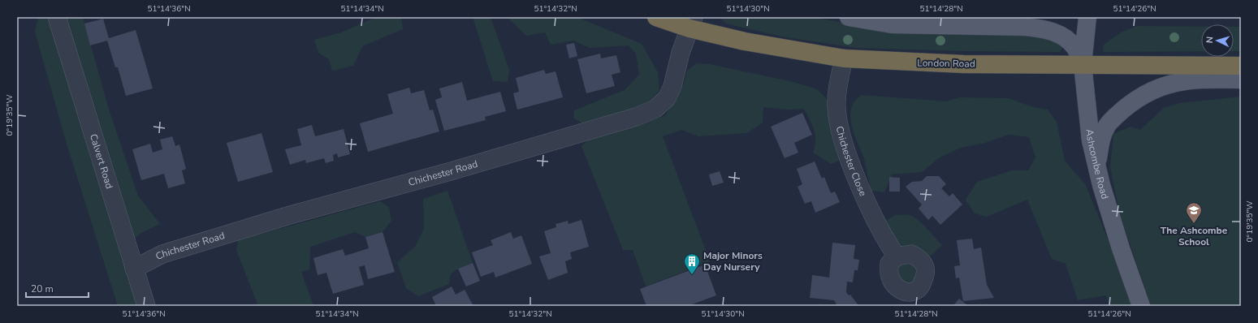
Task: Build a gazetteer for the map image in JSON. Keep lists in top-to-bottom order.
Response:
{
  "streets": {
    "highway": ["London Road"],
    "main road": ["Ashcombe Road"],
    "street": ["Chichester Close", "Calvert Road", "Chichester Road"]
  },
  "crossings": [
    ["London Road", "Chichester Close"],
    ["London Road", "Ashcombe Road"],
    ["London Road", "Chichester Road"],
    ["Calvert Road", "Chichester Road"]
  ],
  "places": {
    "school or university": ["The Ashcombe School"],
    "building": ["Major Minors Day Nursery"]
  },
  "scale_bar": "20 m",
  "north": "left",
  "coordinates": [
    "51°14'36\"N",
    "51°14'34\"N",
    "51°14'32\"N",
    "51°14'30\"N",
    "51°14'28\"N",
    "51°14'26\"N",
    "0°19'35\"W"
  ]
}
